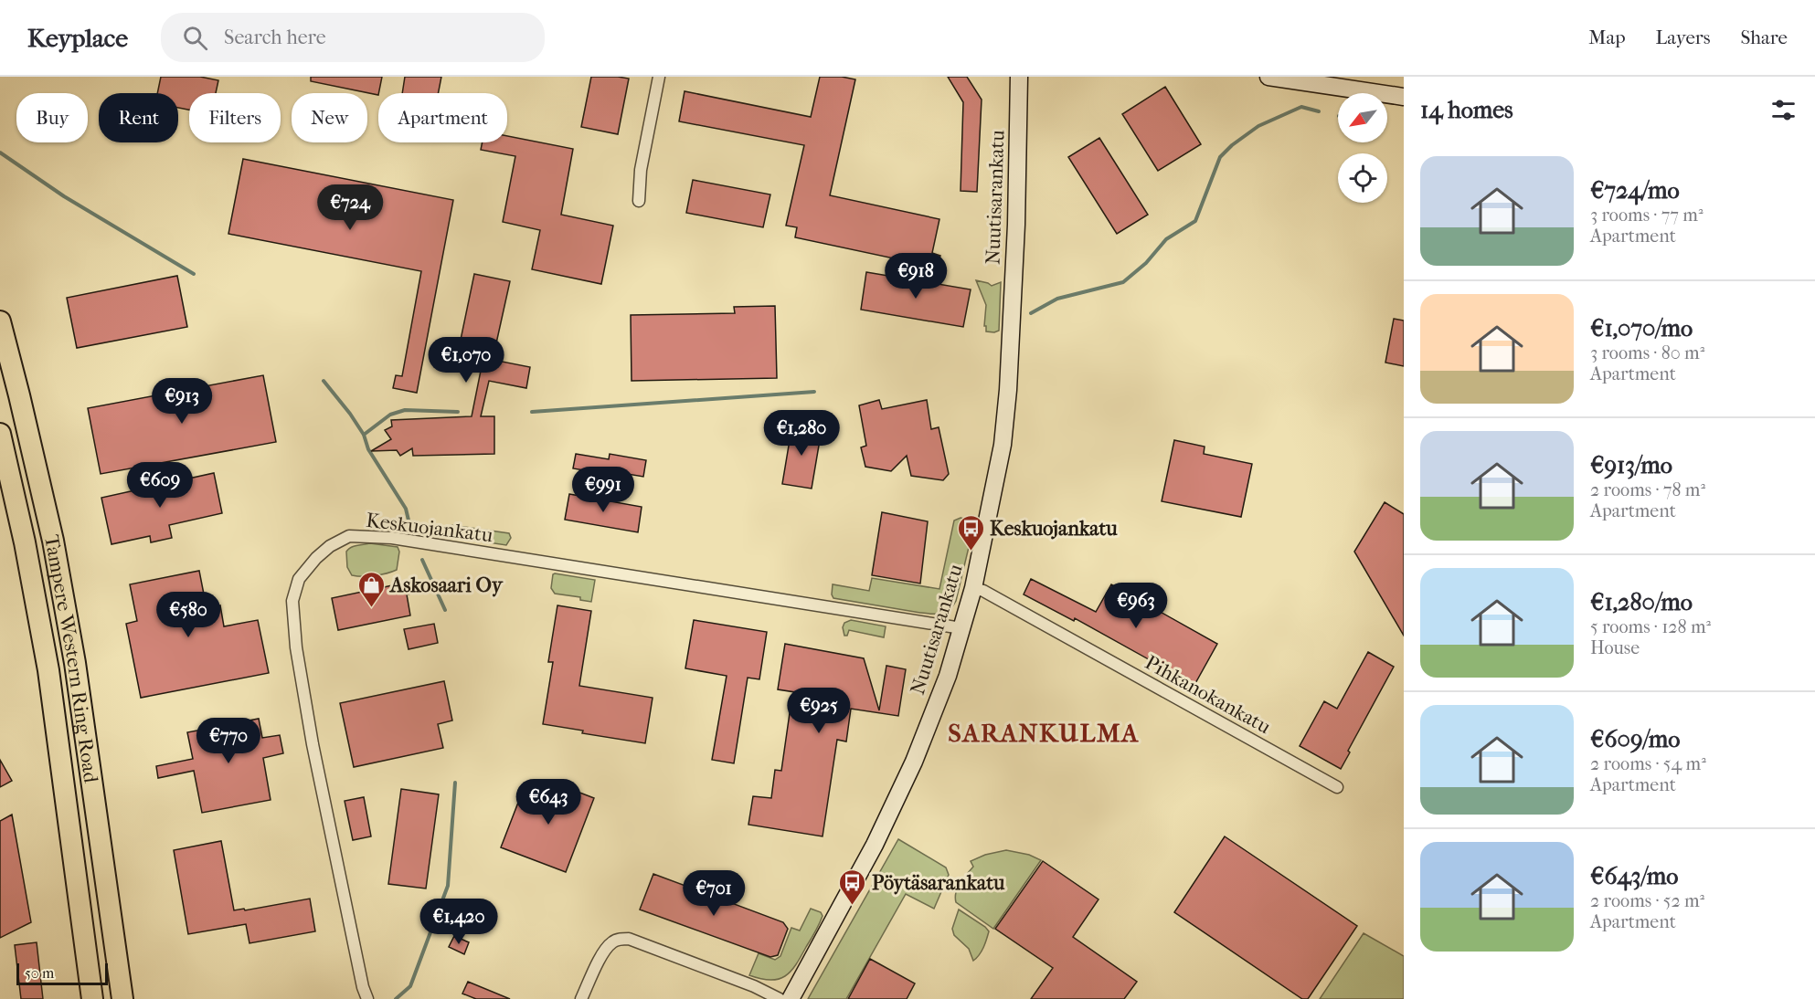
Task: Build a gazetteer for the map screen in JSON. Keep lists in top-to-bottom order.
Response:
{
  "streets": {
    "highway": ["Tampere Western Ring Road"],
    "main road": ["Nuutisarankatu"],
    "street": ["Keskuojankatu", "Pihkanokankatu"]
  },
  "crossings": [
    ["Nuutisarankatu", "Keskuojankatu"],
    ["Nuutisarankatu", "Pihkanokankatu"]
  ],
  "districts": ["SARANKULMA"],
  "places": {
    "bus stop": ["Keskuojankatu", "Pöytäsarankatu"],
    "shop": ["Askosaari Oy"]
  },
  "scale_bar": "50 m",
  "north": "bottom left",
  "page": {
    "header": "Keyplace",
    "search": "Search here",
    "nav": ["Map", "Layers", "Share"],
    "heading": "14 homes",
    "chip": [
      "Buy",
      "Rent",
      "Filters",
      "New",
      "Apartment"
    ],
    "list": [
      {
        "name": "€724/mo",
        "note": "3 rooms · 77 m² · Apartment"
      },
      {
        "name": "€1,070/mo",
        "note": "3 rooms · 80 m² · Apartment"
      },
      {
        "name": "€913/mo",
        "note": "2 rooms · 78 m² · Apartment"
      },
      {
        "name": "€1,280/mo",
        "note": "5 rooms · 128 m² · House"
      },
      {
        "name": "€609/mo",
        "note": "2 rooms · 54 m² · Apartment"
      },
      {
        "name": "€643/mo",
        "note": "2 rooms · 52 m² · Apartment"
      }
    ],
    "price": [
      "€724",
      "€918",
      "€1,070",
      "€913",
      "€1,280",
      "€609",
      "€991",
      "€963",
      "€580",
      "€925",
      "€770",
      "€643",
      "€701",
      "€1,420"
    ],
    "scale": "50 m"
  }
}
